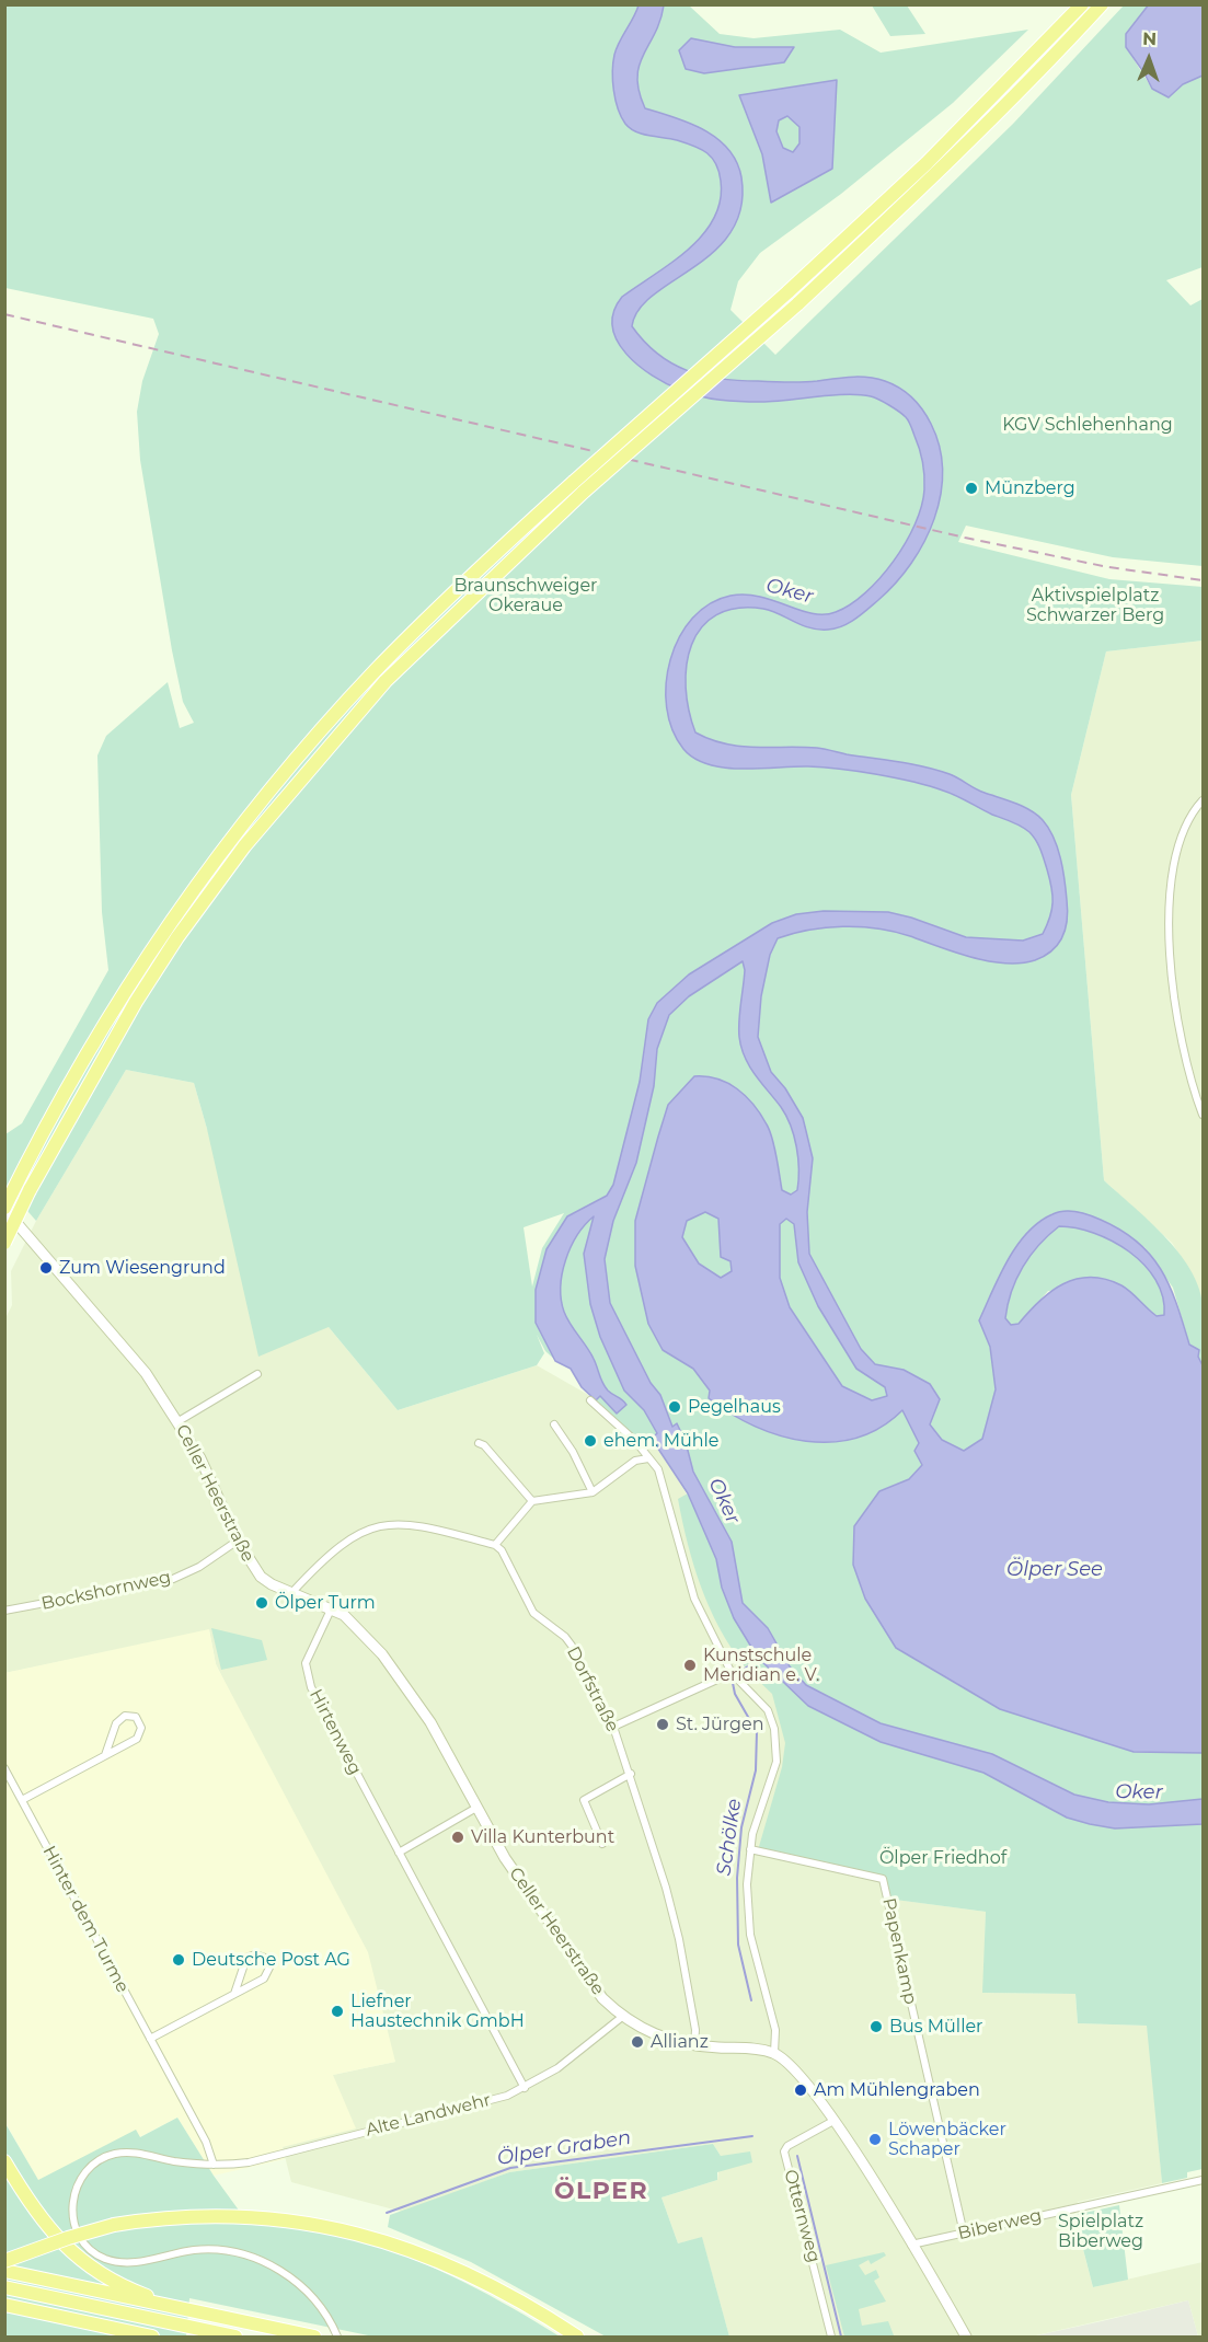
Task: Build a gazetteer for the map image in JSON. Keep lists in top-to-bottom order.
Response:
{
  "streets": {
    "main road": ["Celler Heerstraße"],
    "street": [
      "Bockshornweg",
      "Dorfstraße",
      "Hirtenweg",
      "Hinter dem Turme",
      "Papenkamp",
      "Alte Landwehr",
      "Otternweg",
      "Biberweg"
    ]
  },
  "crossings": [
    ["Celler Heerstraße", "Bockshornweg"],
    ["Celler Heerstraße", "Dorfstraße"],
    ["Celler Heerstraße", "Hirtenweg"],
    ["Celler Heerstraße", "Alte Landwehr"],
    ["Hirtenweg", "Alte Landwehr"],
    ["Hinter dem Turme", "Alte Landwehr"],
    ["Papenkamp", "Biberweg"]
  ],
  "districts": ["ÖLPER"],
  "water": [
    "Oker",
    "Ölper See",
    "Schölke",
    "Ölper Graben"
  ],
  "parks": [
    "KGV Schlehenhang",
    "Braunschweiger Okeraue",
    "Aktivspielplatz Schwarzer Berg",
    "Ölper Friedhof",
    "Spielplatz Biberweg"
  ],
  "places": [
    "Münzberg",
    "Zum Wiesengrund",
    "Pegelhaus",
    "ehem. Mühle",
    "Ölper Turm",
    "Kunstschule Meridian e. V.",
    "St. Jürgen",
    "Villa Kunterbunt",
    "Deutsche Post AG",
    "Liefner Haustechnik GmbH",
    "Bus Müller",
    "Allianz",
    "Am Mühlengraben",
    "Löwenbäcker Schaper"
  ],
  "north": "top"
}
